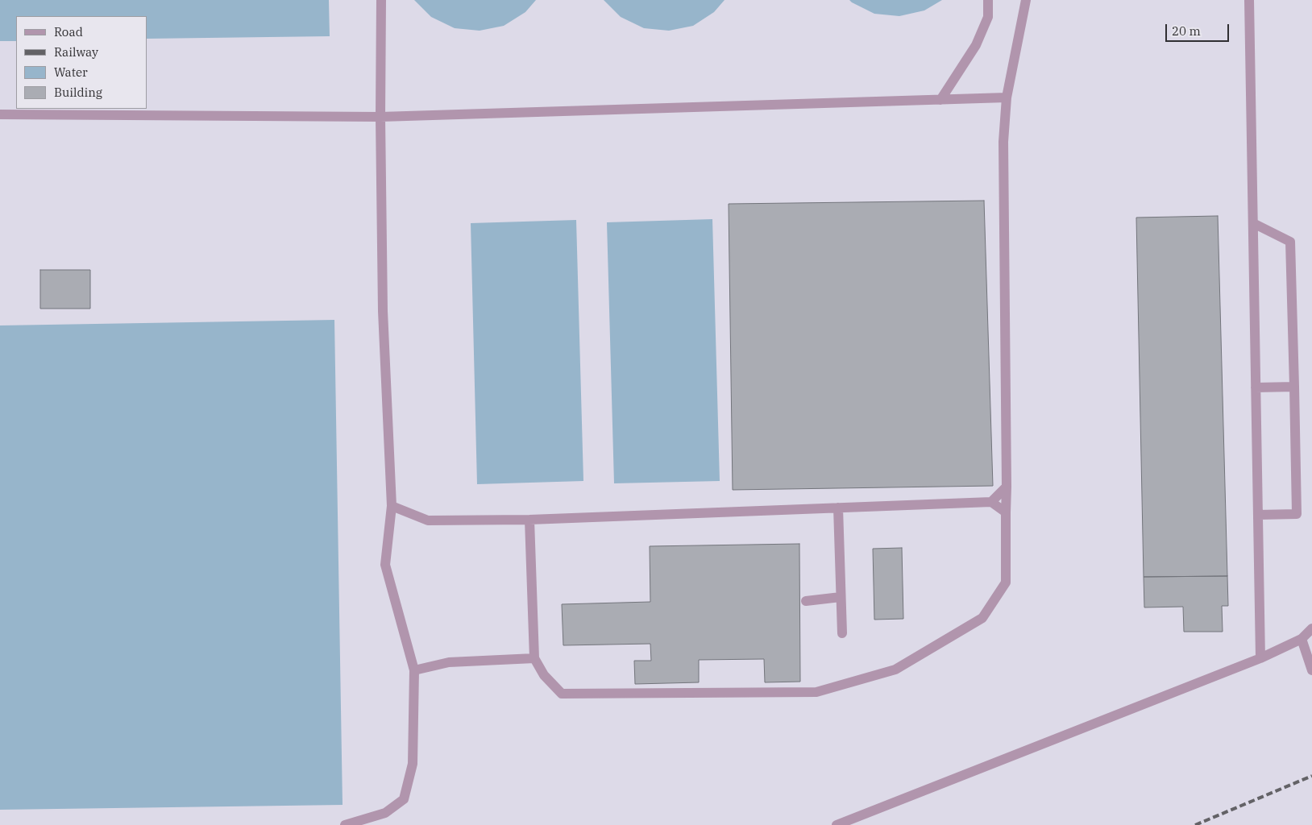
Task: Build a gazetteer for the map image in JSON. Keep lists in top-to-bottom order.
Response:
{
  "legend": [
    "Road",
    "Railway",
    "Water",
    "Building"
  ],
  "scale_bar": "20 m"
}
